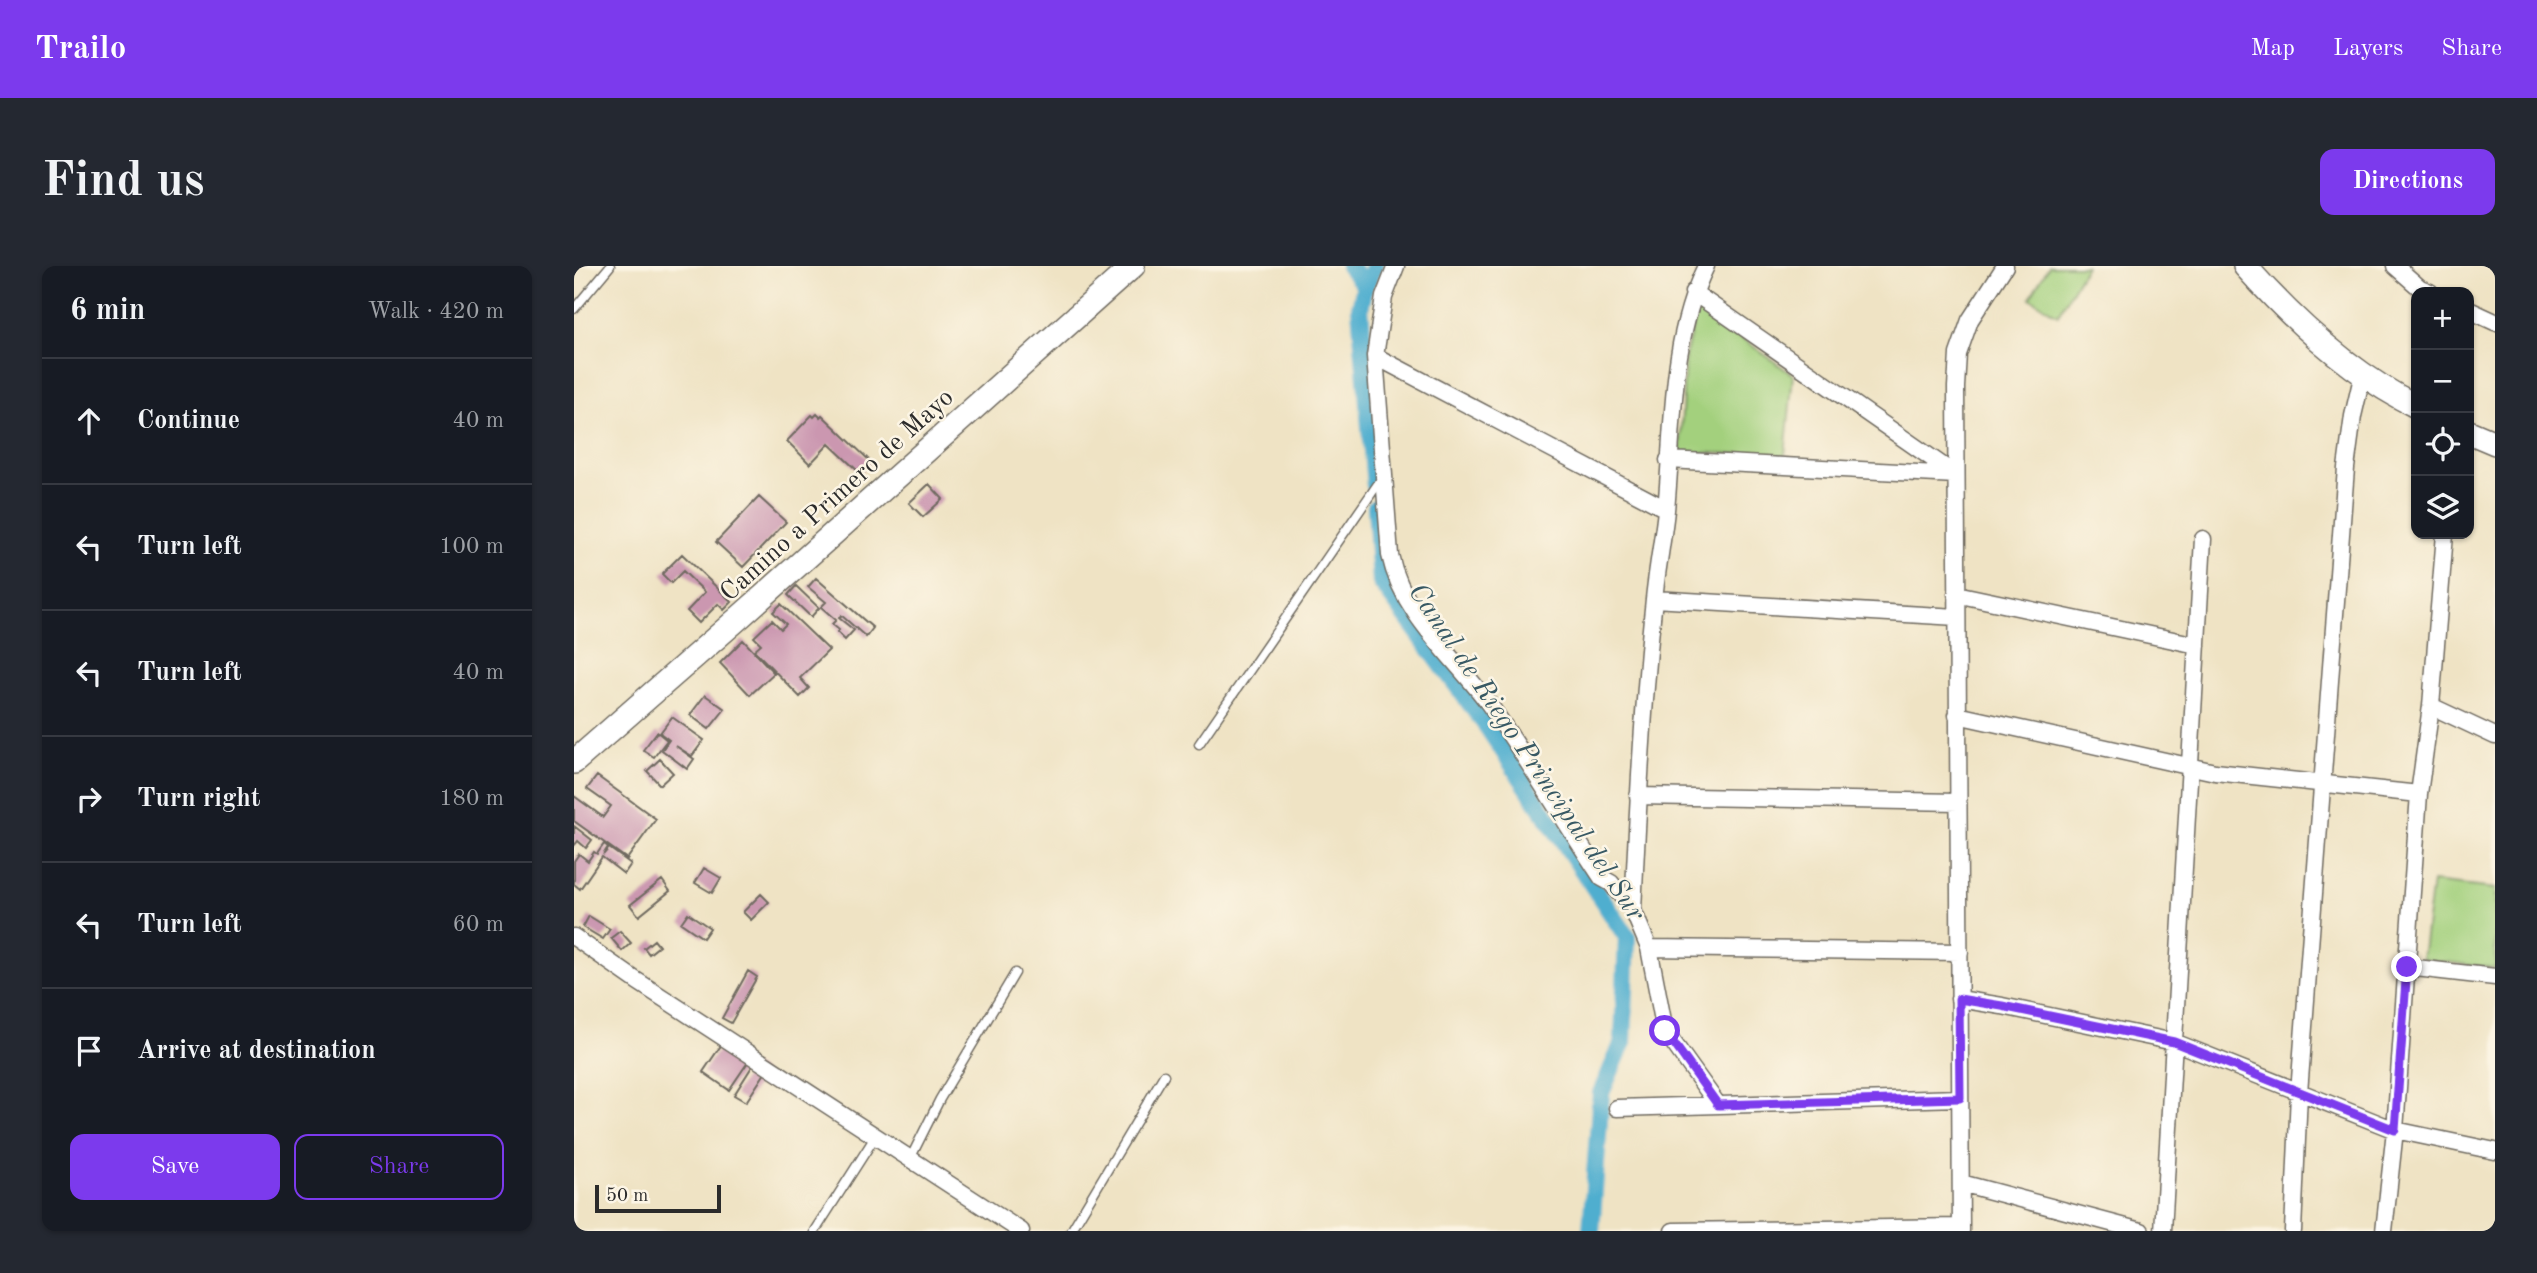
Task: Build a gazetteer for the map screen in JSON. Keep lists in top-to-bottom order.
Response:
{
  "streets": {
    "main road": ["Camino a Primero de Mayo"]
  },
  "water": ["Canal de Riego Principal del Sur"],
  "scale_bar": "50 m",
  "page": {
    "header": "Trailo",
    "nav": ["Map", "Layers", "Share"],
    "buttons": [
      "Directions",
      ["Save", "Share"]
    ],
    "title": "Find us",
    "heading": ["6 min", "Walk · 420 m"],
    "map_buttons": ["+", "−"],
    "list": [
      ["Continue", "40 m"],
      ["Turn left", "100 m"],
      ["Turn left", "40 m"],
      ["Turn right", "180 m"],
      ["Turn left", "60 m"],
      "Arrive at destination"
    ],
    "scale": "50 m"
  }
}
